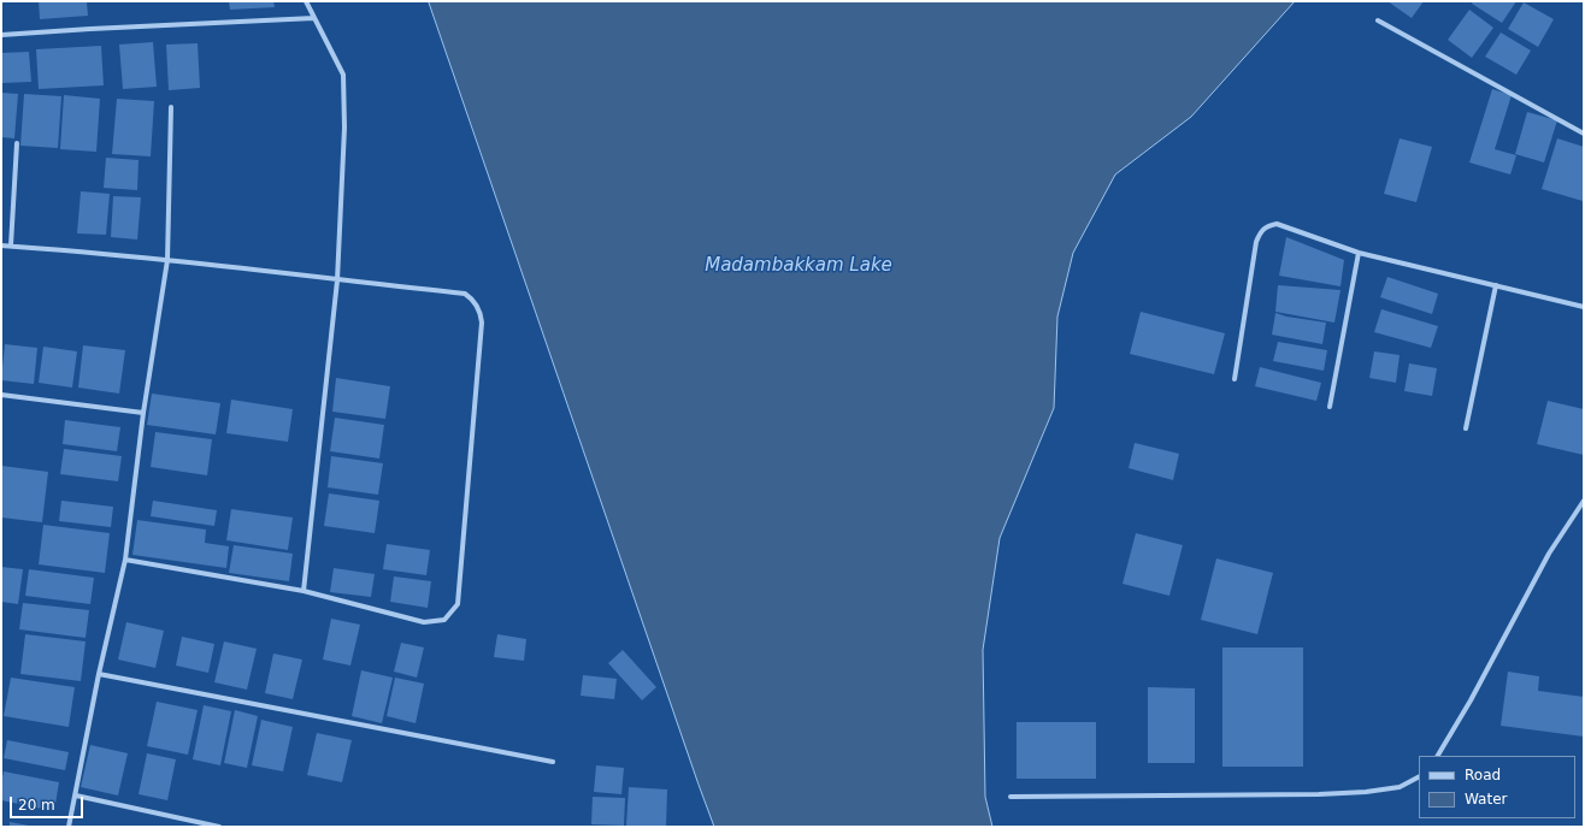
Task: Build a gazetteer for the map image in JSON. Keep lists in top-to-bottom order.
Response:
{
  "water": ["Madambakkam Lake"],
  "legend": ["Road", "Water"],
  "scale_bar": "20 m"
}
